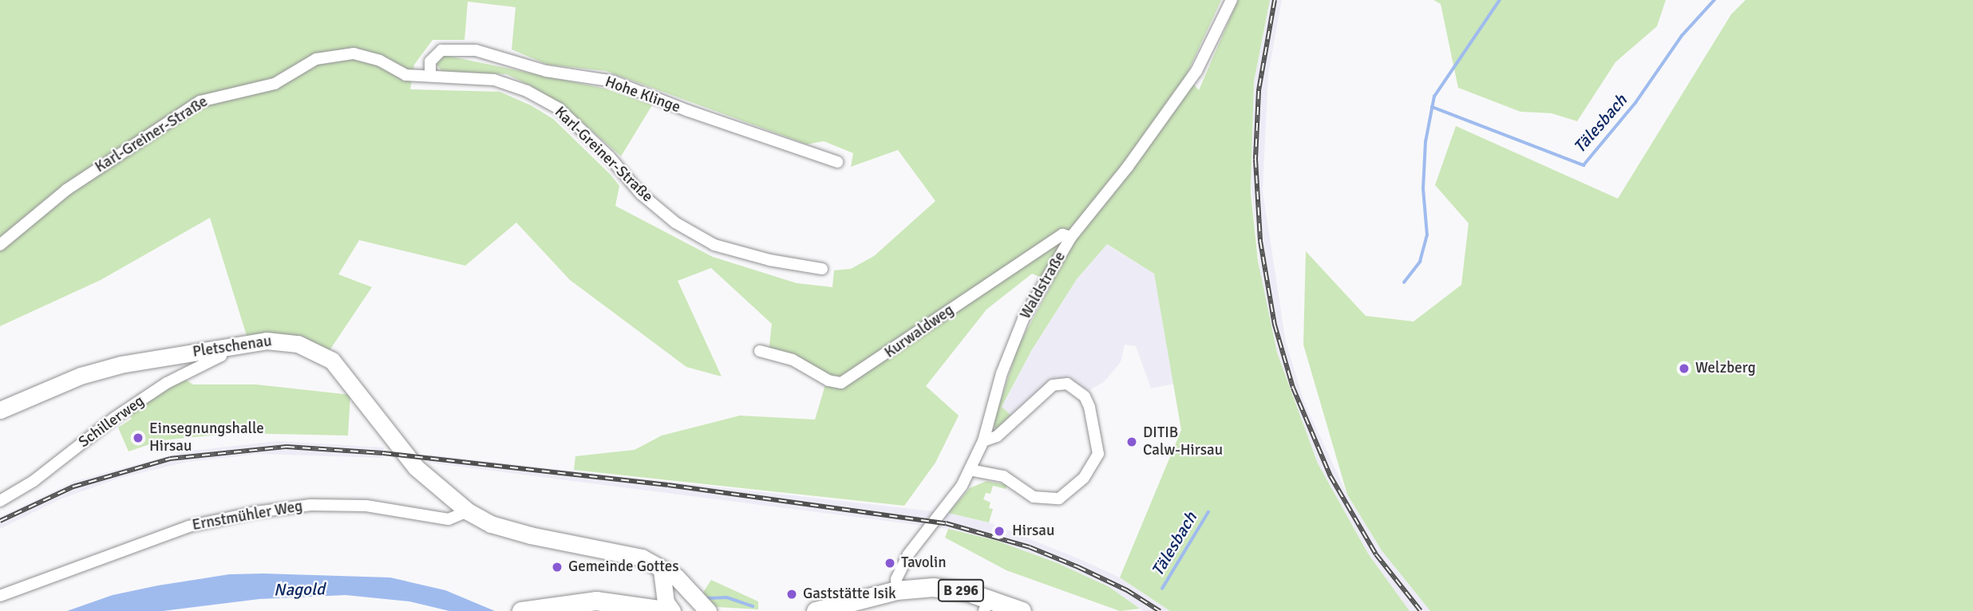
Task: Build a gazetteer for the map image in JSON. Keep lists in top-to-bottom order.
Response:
{
  "streets": {
    "main road": ["Pletschenau", "B 296"],
    "street": [
      "Hohe Klinge",
      "Karl-Greiner-Straße",
      "Waldstraße",
      "Kurwaldweg",
      "Schillerweg",
      "Ernstmühler Weg"
    ]
  },
  "crossings": [
    ["Hohe Klinge", "Karl-Greiner-Straße"],
    ["Waldstraße", "Kurwaldweg"],
    ["Waldstraße", "B 296"],
    ["Pletschenau", "Schillerweg"],
    ["Pletschenau", "Ernstmühler Weg"]
  ],
  "water": ["Tälesbach", "Nagold"],
  "places": [
    "Welzberg",
    "Einsegnungshalle Hirsau",
    "DITIB Calw-Hirsau",
    "Hirsau",
    "Tavolin",
    "Gemeinde Gottes",
    "Gaststätte Isik"
  ]
}
